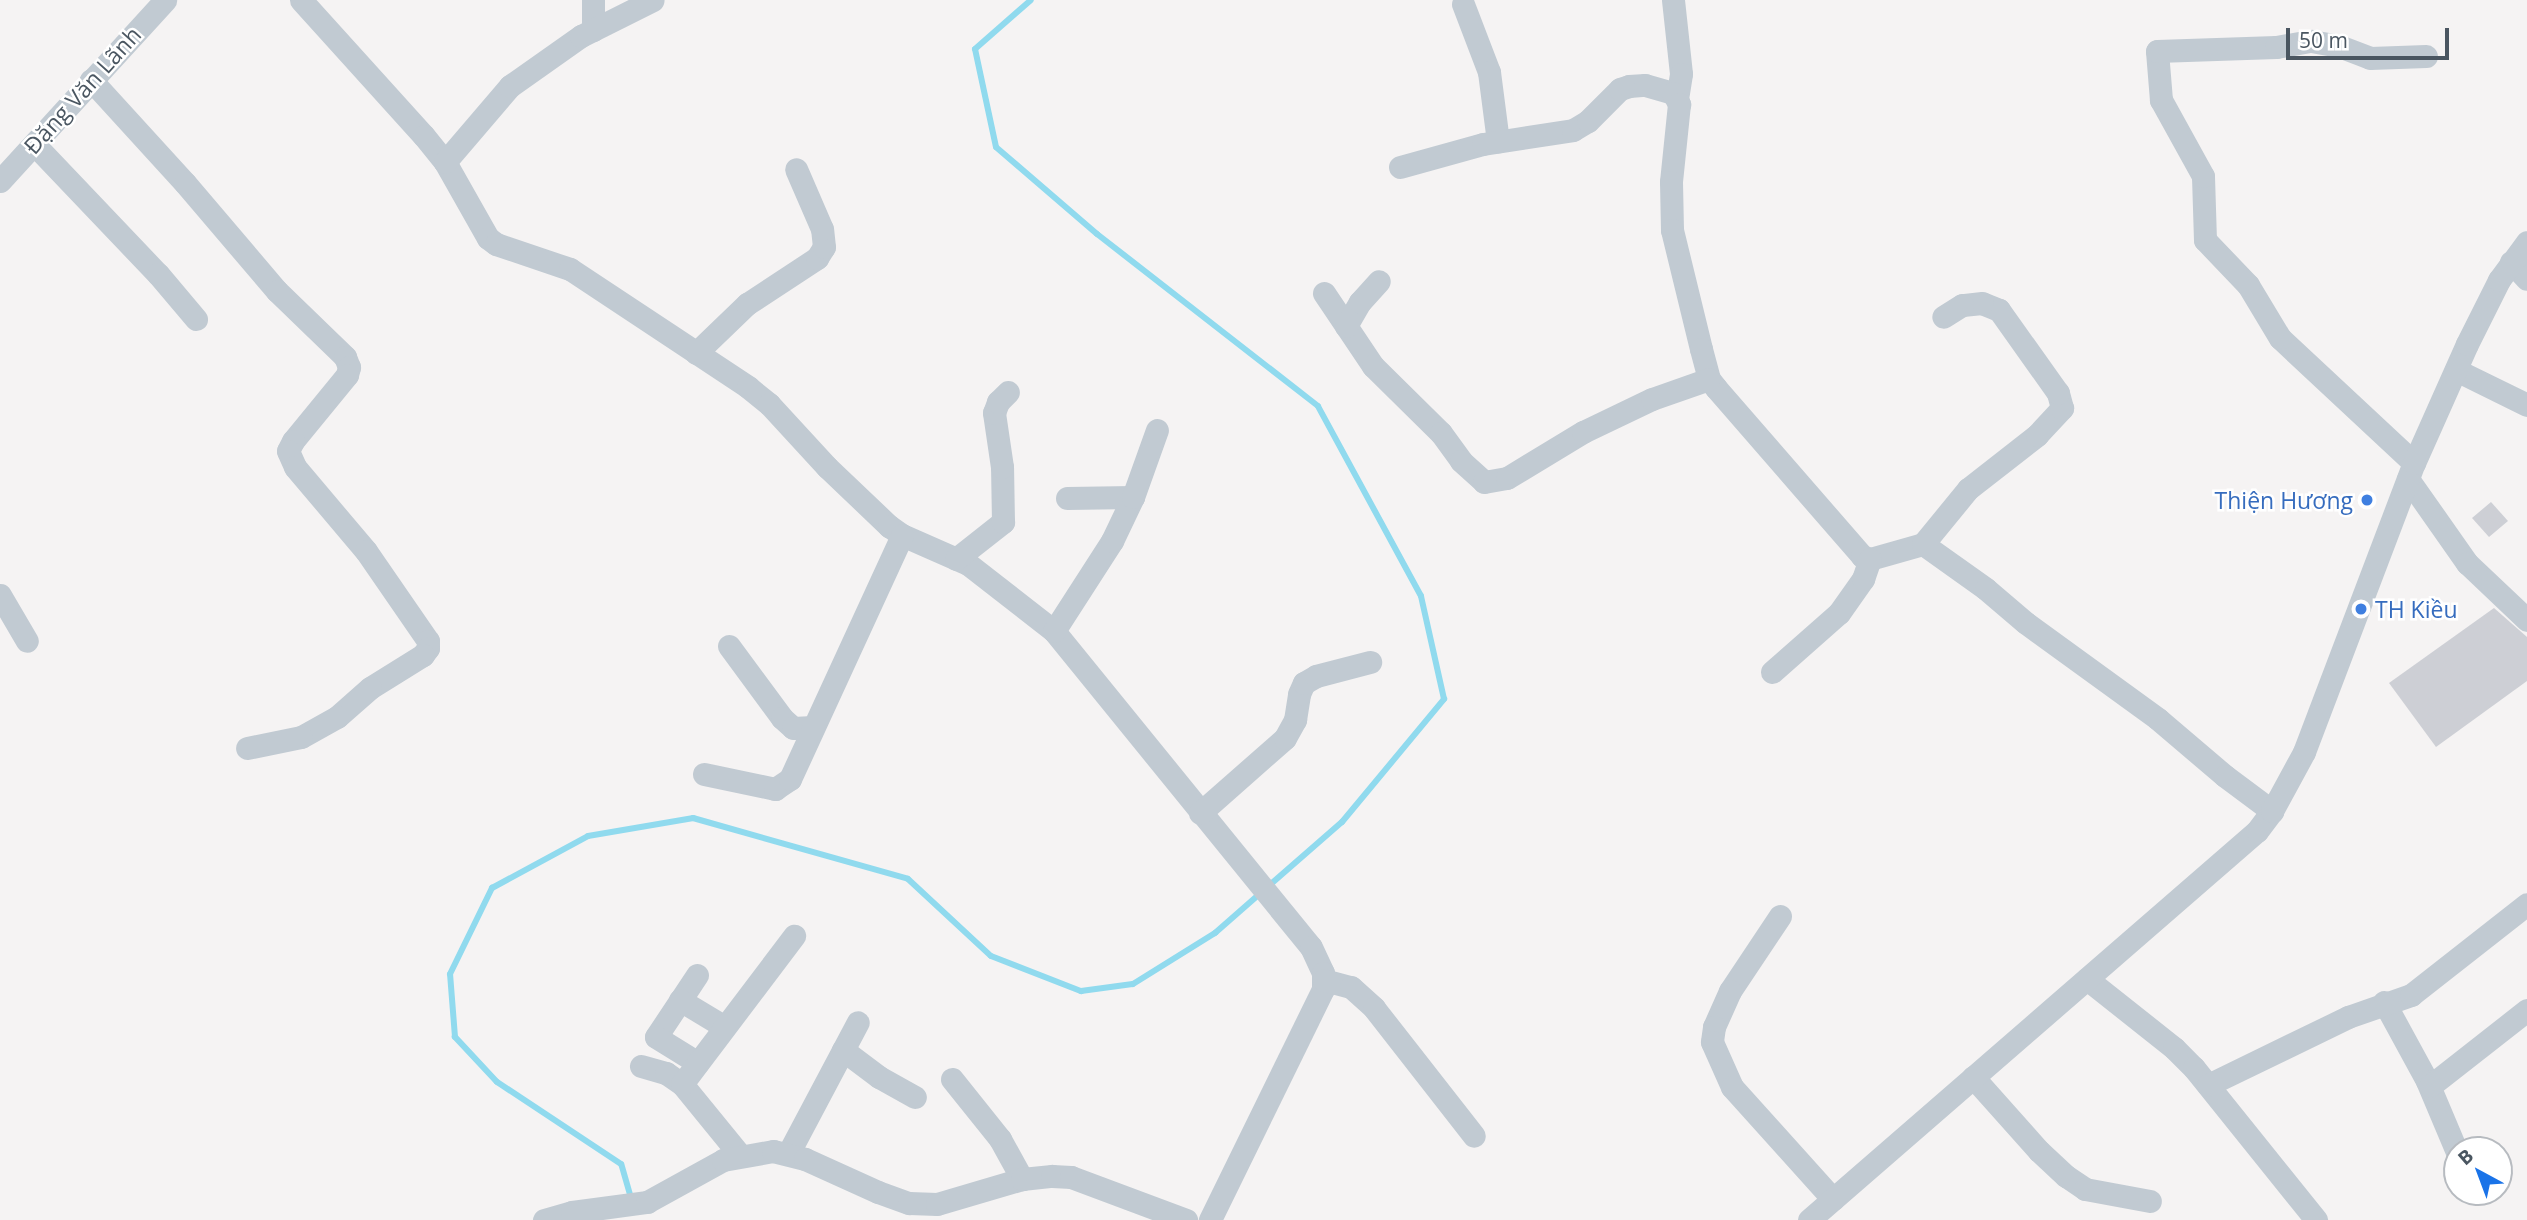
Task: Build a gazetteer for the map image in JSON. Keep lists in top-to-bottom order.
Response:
{
  "streets": {
    "street": ["Đặng Văn Lãnh"]
  },
  "places": ["Thiện Hương", "TH Kiều"],
  "scale_bar": "50 m",
  "north": "top left"
}
